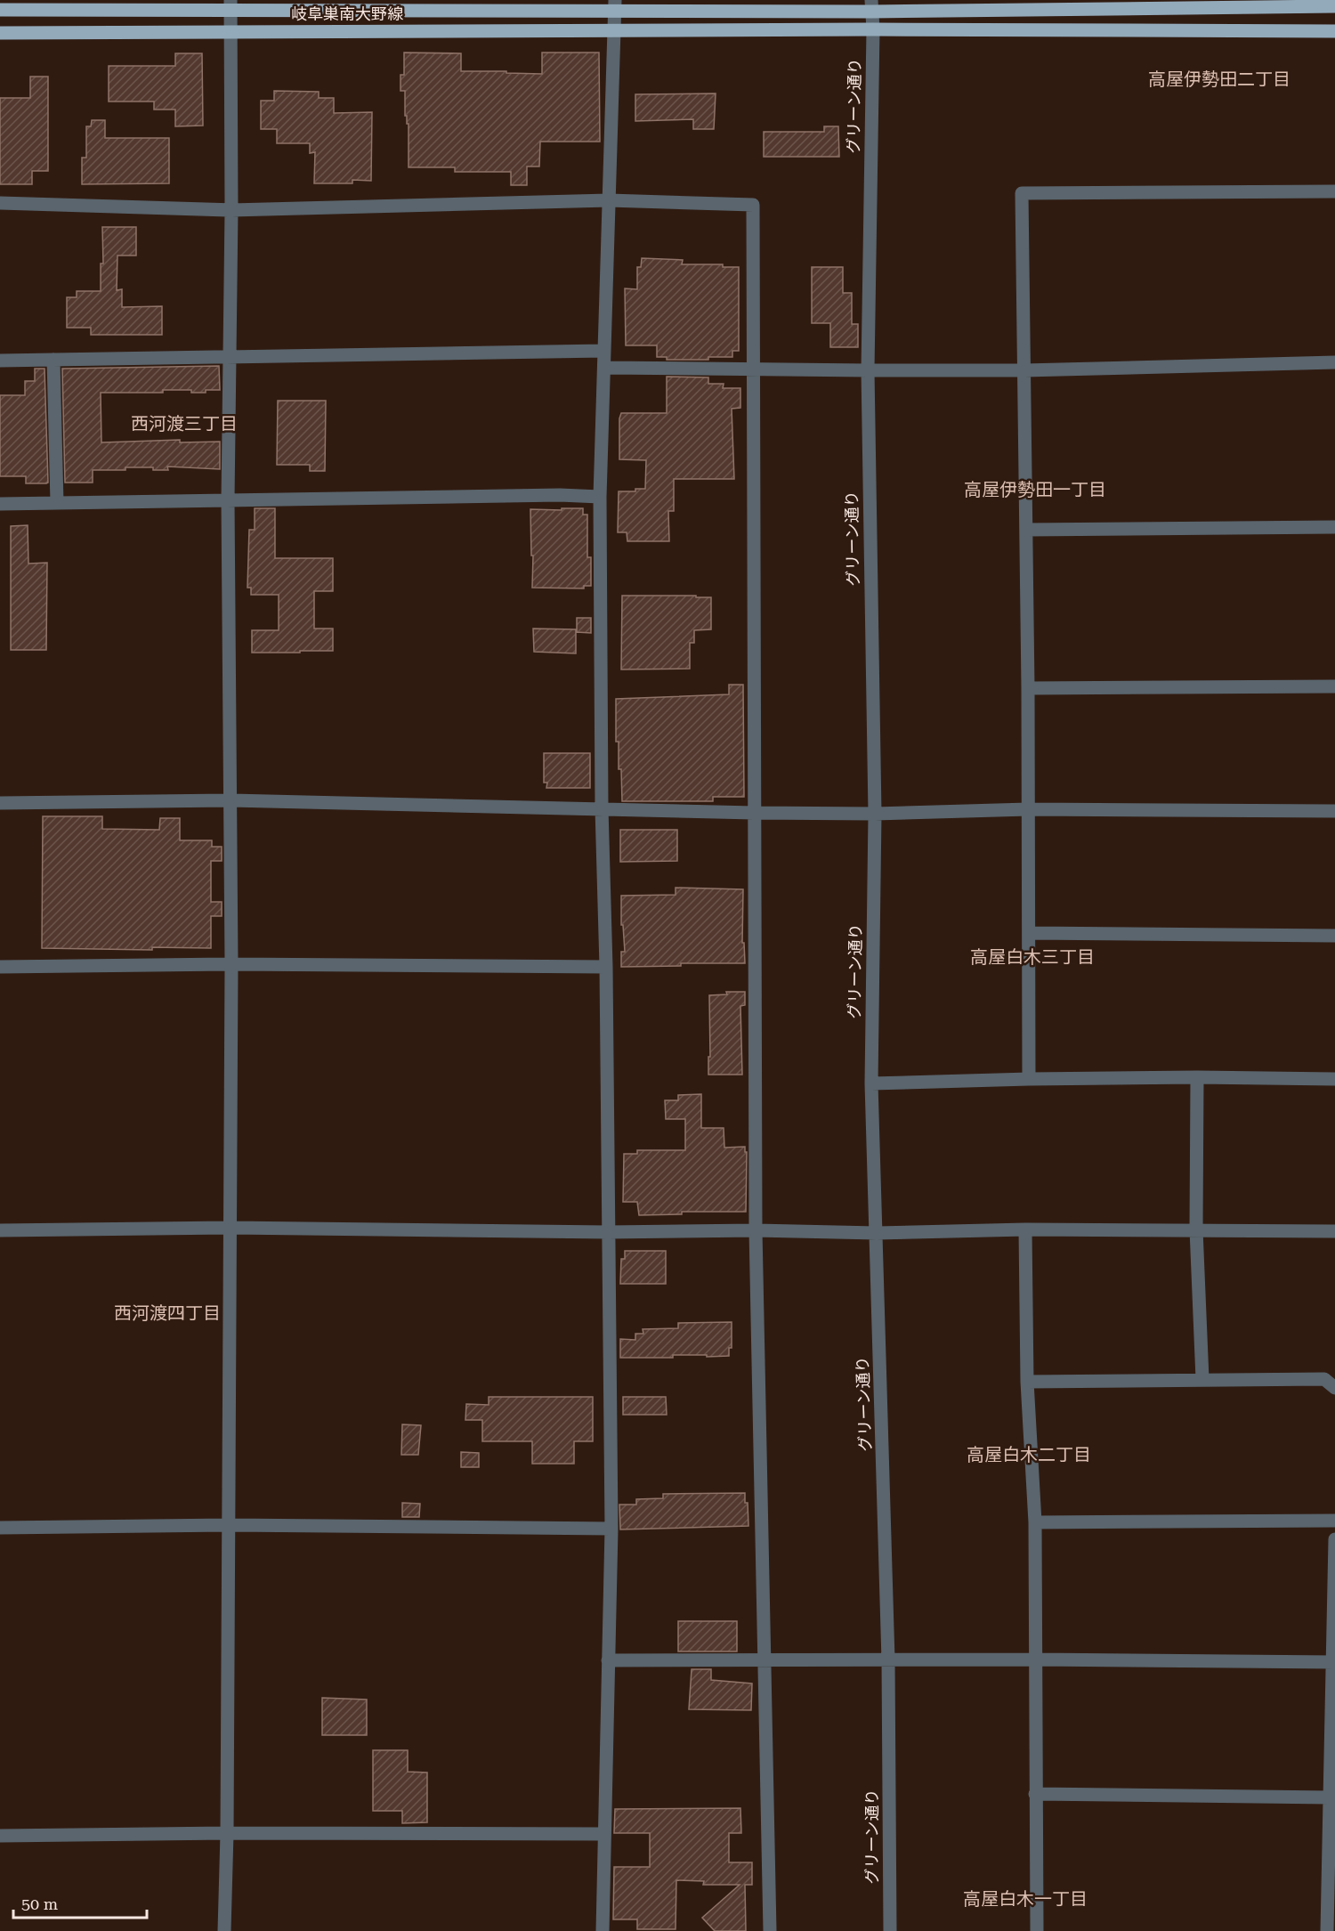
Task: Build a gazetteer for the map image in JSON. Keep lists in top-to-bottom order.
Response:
{
  "streets": {
    "main road": ["岐阜巣南大野線"],
    "street": ["グリーン通り"]
  },
  "crossings": [
    ["岐阜巣南大野線", "グリーン通り"]
  ],
  "districts": [
    "高屋伊勢田二丁目",
    "西河渡三丁目",
    "高屋伊勢田一丁目",
    "高屋白木三丁目",
    "西河渡四丁目",
    "高屋白木二丁目",
    "高屋白木一丁目"
  ],
  "scale_bar": "50 m"
}
